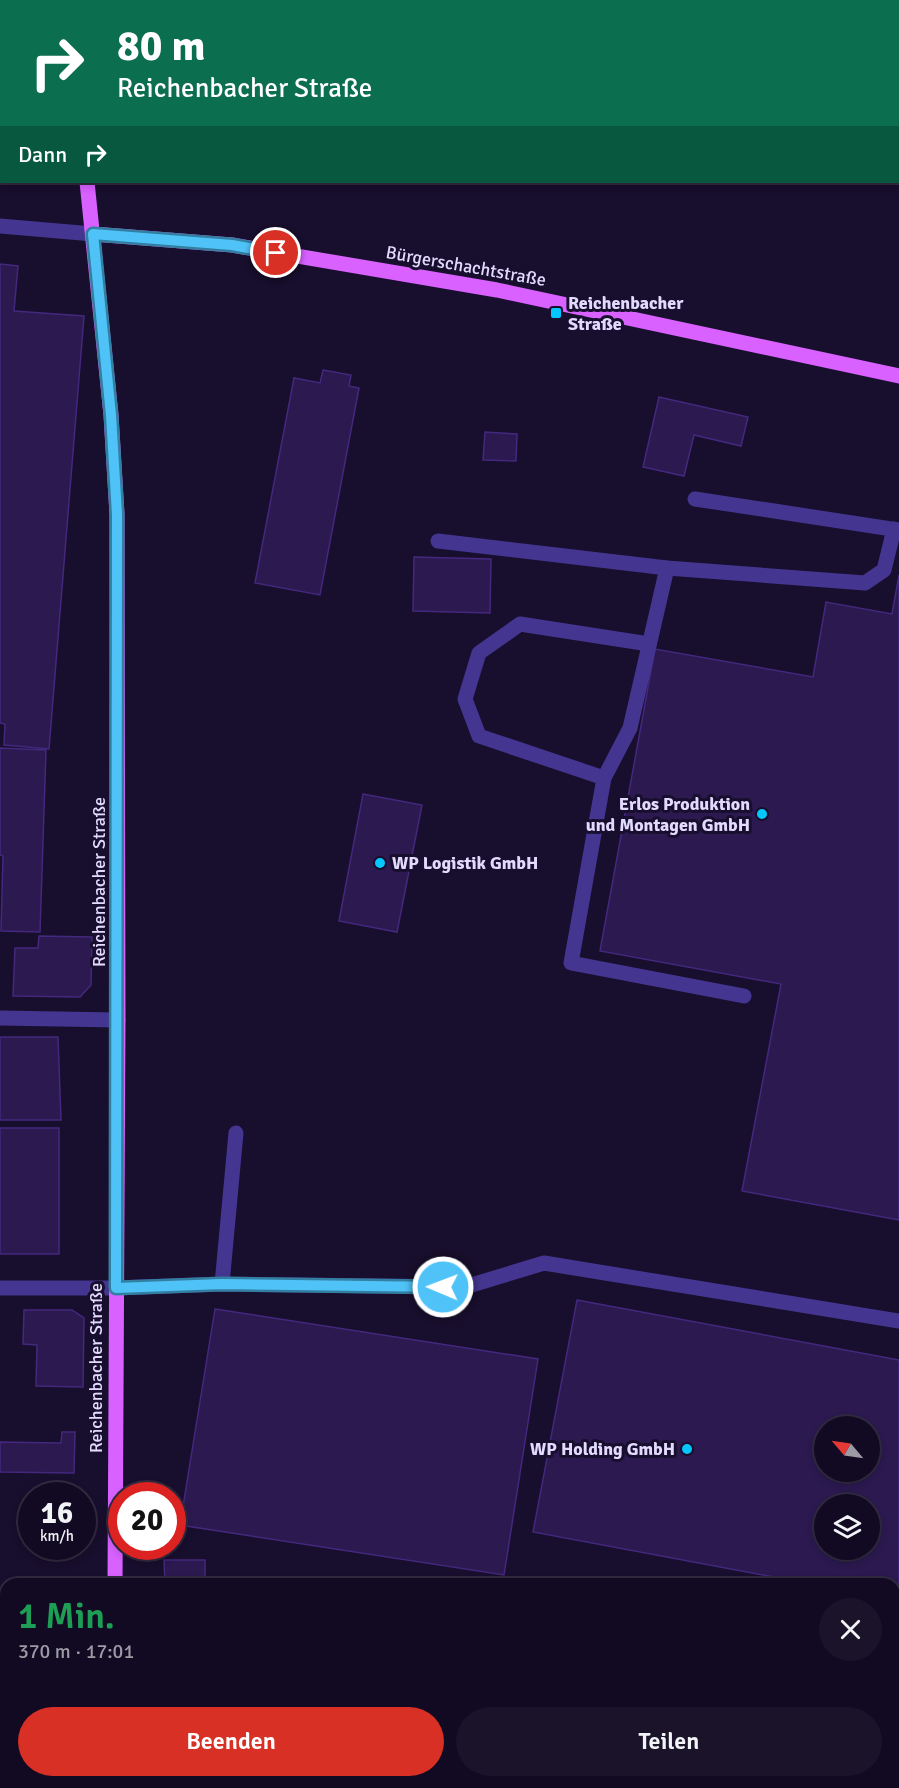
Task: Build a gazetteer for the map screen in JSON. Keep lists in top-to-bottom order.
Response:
{
  "streets": {
    "main road": ["Bürgerschachtstraße", "Reichenbacher Straße"]
  },
  "crossings": [
    ["Bürgerschachtstraße", "Reichenbacher Straße"]
  ],
  "places": {
    "transit": ["Reichenbacher Straße"],
    "other": ["Erlos Produktion und Montagen GmbH", "WP Logistik GmbH", "WP Holding GmbH"]
  },
  "north": "top left",
  "page": {
    "turn": ["80 m", "Reichenbacher Straße"],
    "then": "Dann",
    "speed": "16 km/h",
    "limit": "20",
    "heading": ["1 Min.", "370 m · 17:01"],
    "buttons": ["Beenden", "Teilen"]
  }
}
